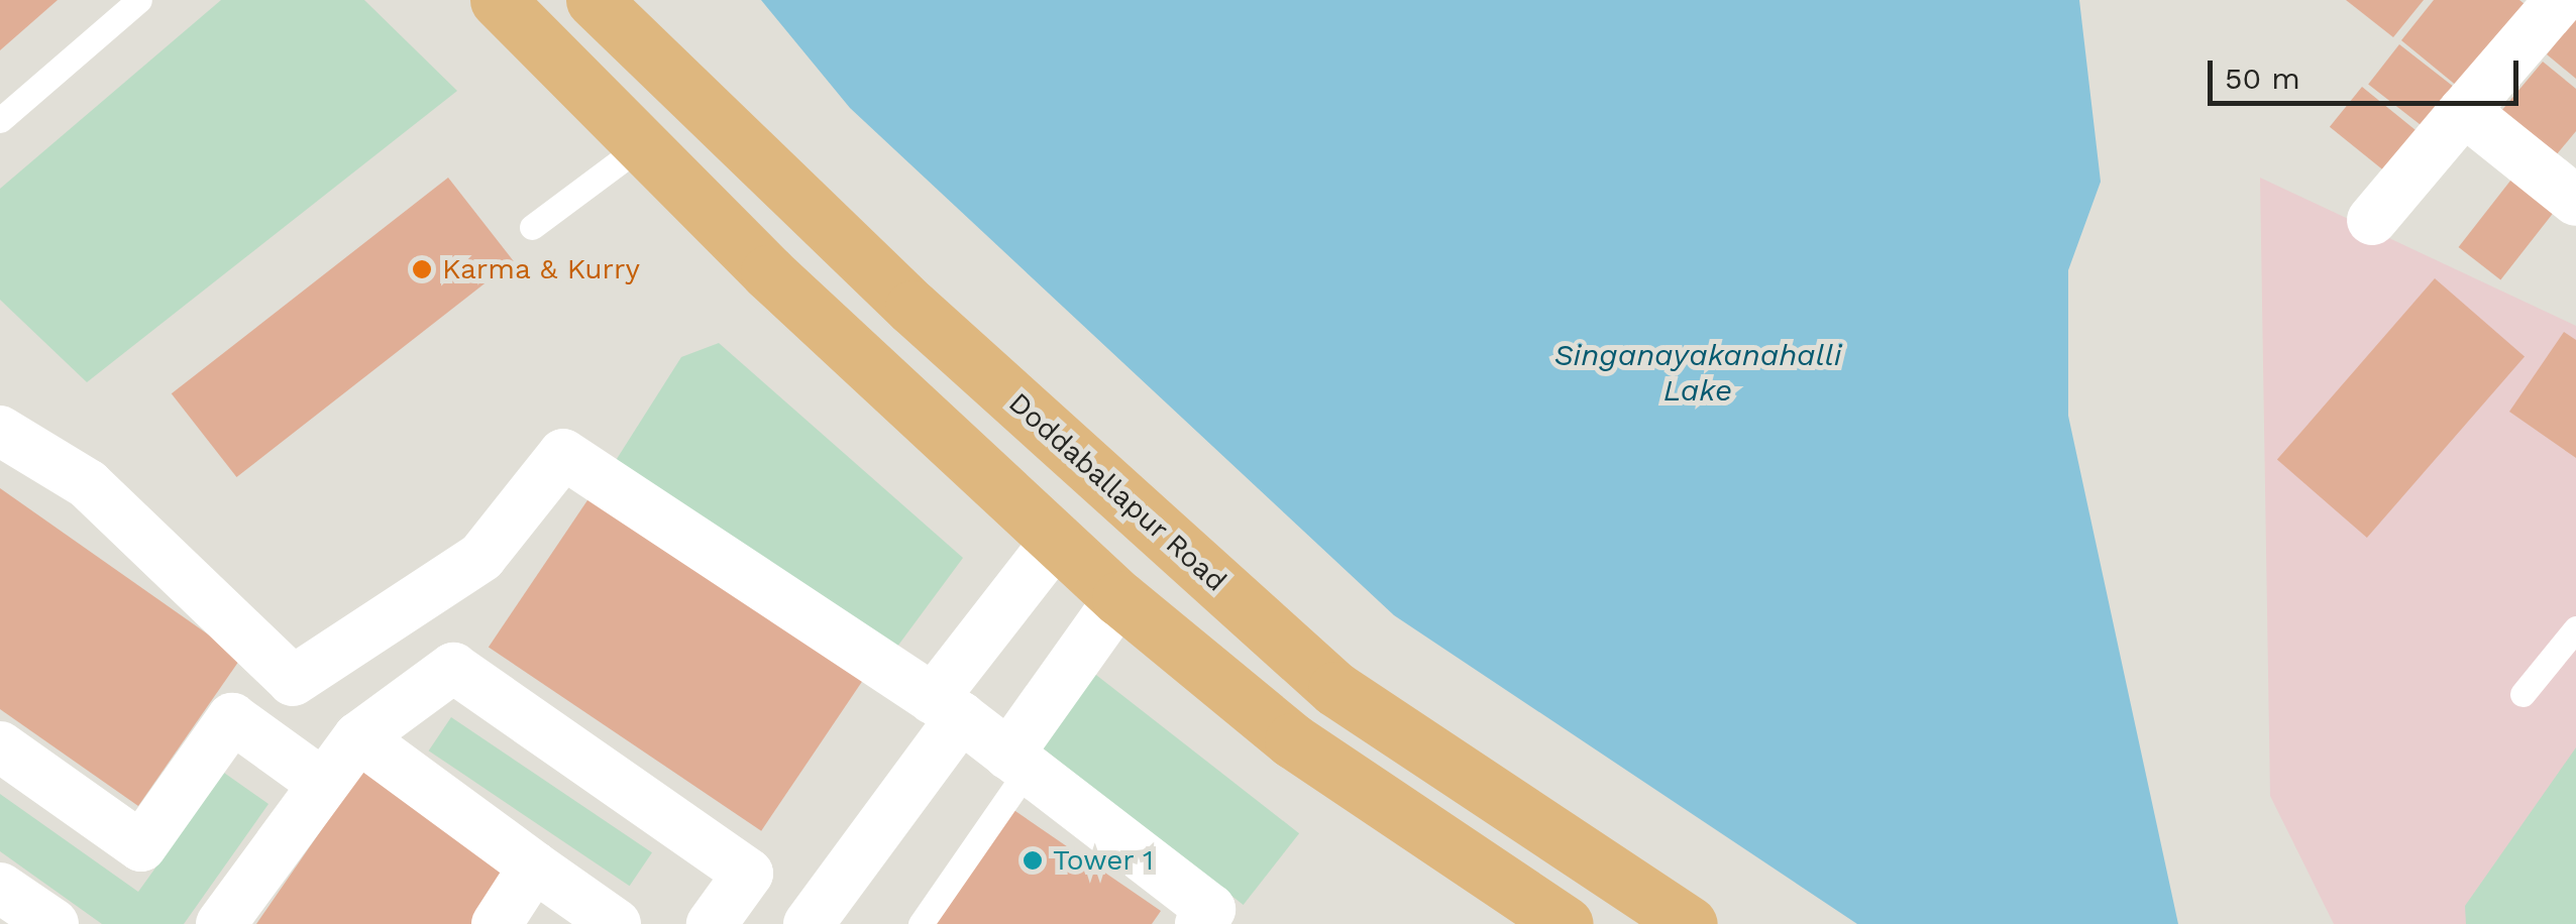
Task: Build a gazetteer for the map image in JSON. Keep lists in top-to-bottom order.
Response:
{
  "streets": {
    "main road": ["Doddaballapur Road"]
  },
  "water": ["Singanayakanahalli Lake"],
  "places": ["Karma & Kurry", "Tower 1"],
  "scale_bar": "50 m"
}
